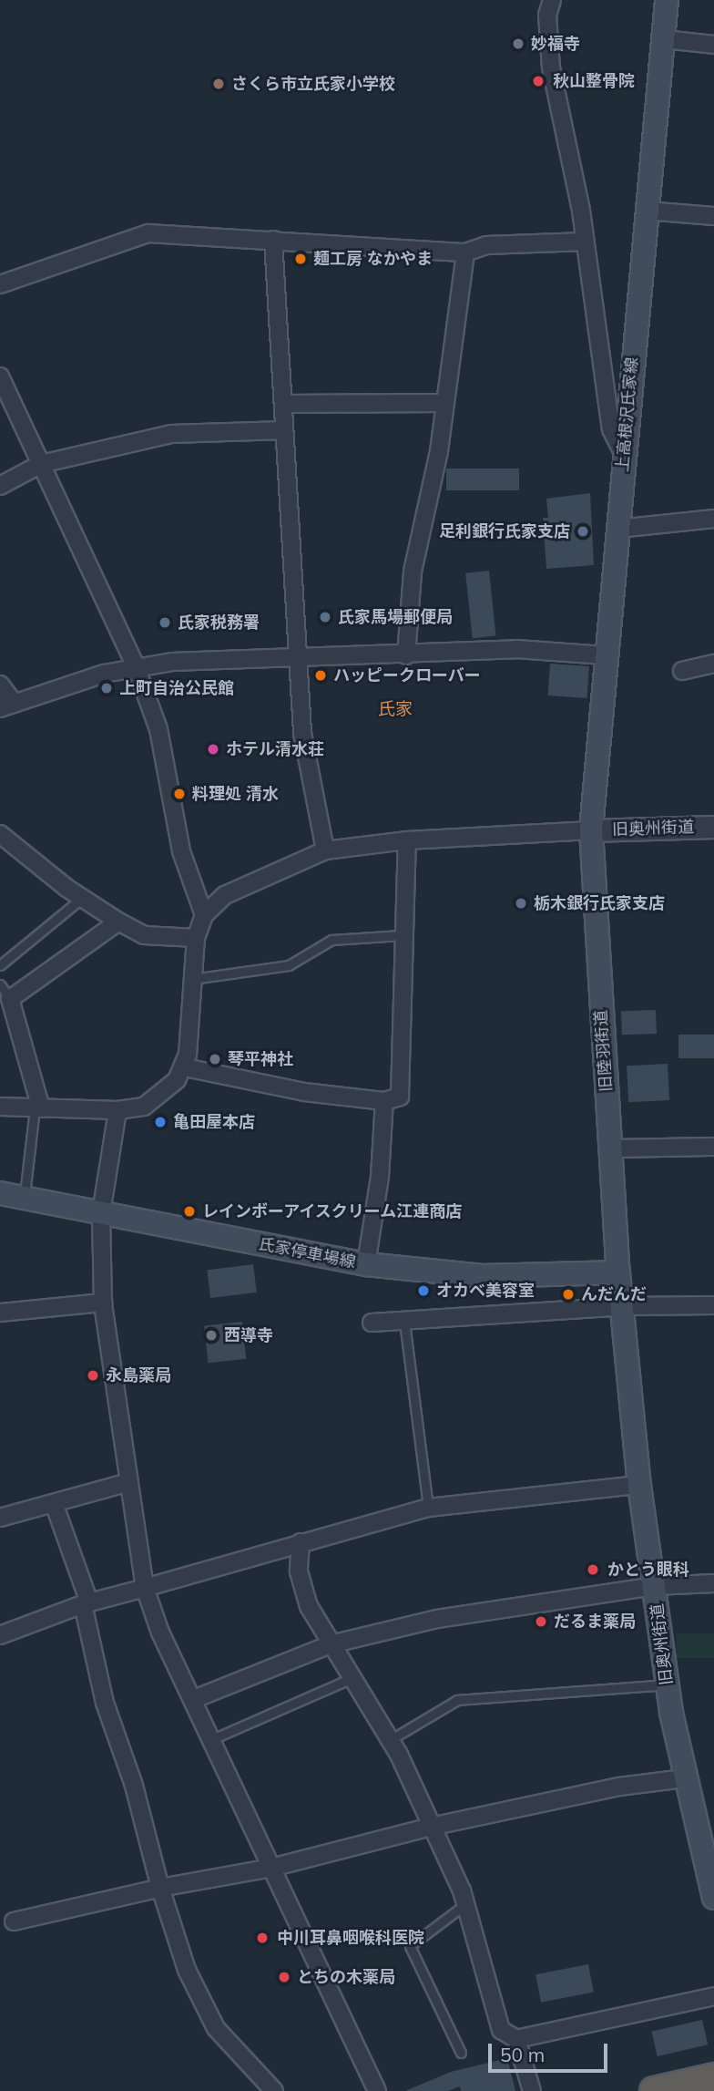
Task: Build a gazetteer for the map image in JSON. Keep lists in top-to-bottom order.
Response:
{
  "streets": {
    "main road": [
      "上高根沢氏家線",
      "旧奥州街道",
      "旧陸羽街道",
      "氏家停車場線"
    ]
  },
  "crossings": [
    ["上高根沢氏家線", "旧奥州街道"],
    ["上高根沢氏家線", "旧陸羽街道"],
    ["旧奥州街道", "旧陸羽街道"],
    ["旧奥州街道", "氏家停車場線"],
    ["旧陸羽街道", "氏家停車場線"]
  ],
  "districts": ["氏家"],
  "places": [
    "妙福寺",
    "秋山整骨院",
    "さくら市立氏家小学校",
    "麺工房 なかやま",
    "足利銀行氏家支店",
    "氏家馬場郵便局",
    "氏家税務署",
    "ハッピークローバー",
    "上町自治公民館",
    "ホテル清水荘",
    "料理処 清水",
    "栃木銀行氏家支店",
    "琴平神社",
    "亀田屋本店",
    "レインボーアイスクリーム江連商店",
    "オカベ美容室",
    "んだんだ",
    "西導寺",
    "永島薬局",
    "かとう眼科",
    "だるま薬局",
    "中川耳鼻咽喉科医院",
    "とちの木薬局"
  ],
  "scale_bar": "50 m"
}
